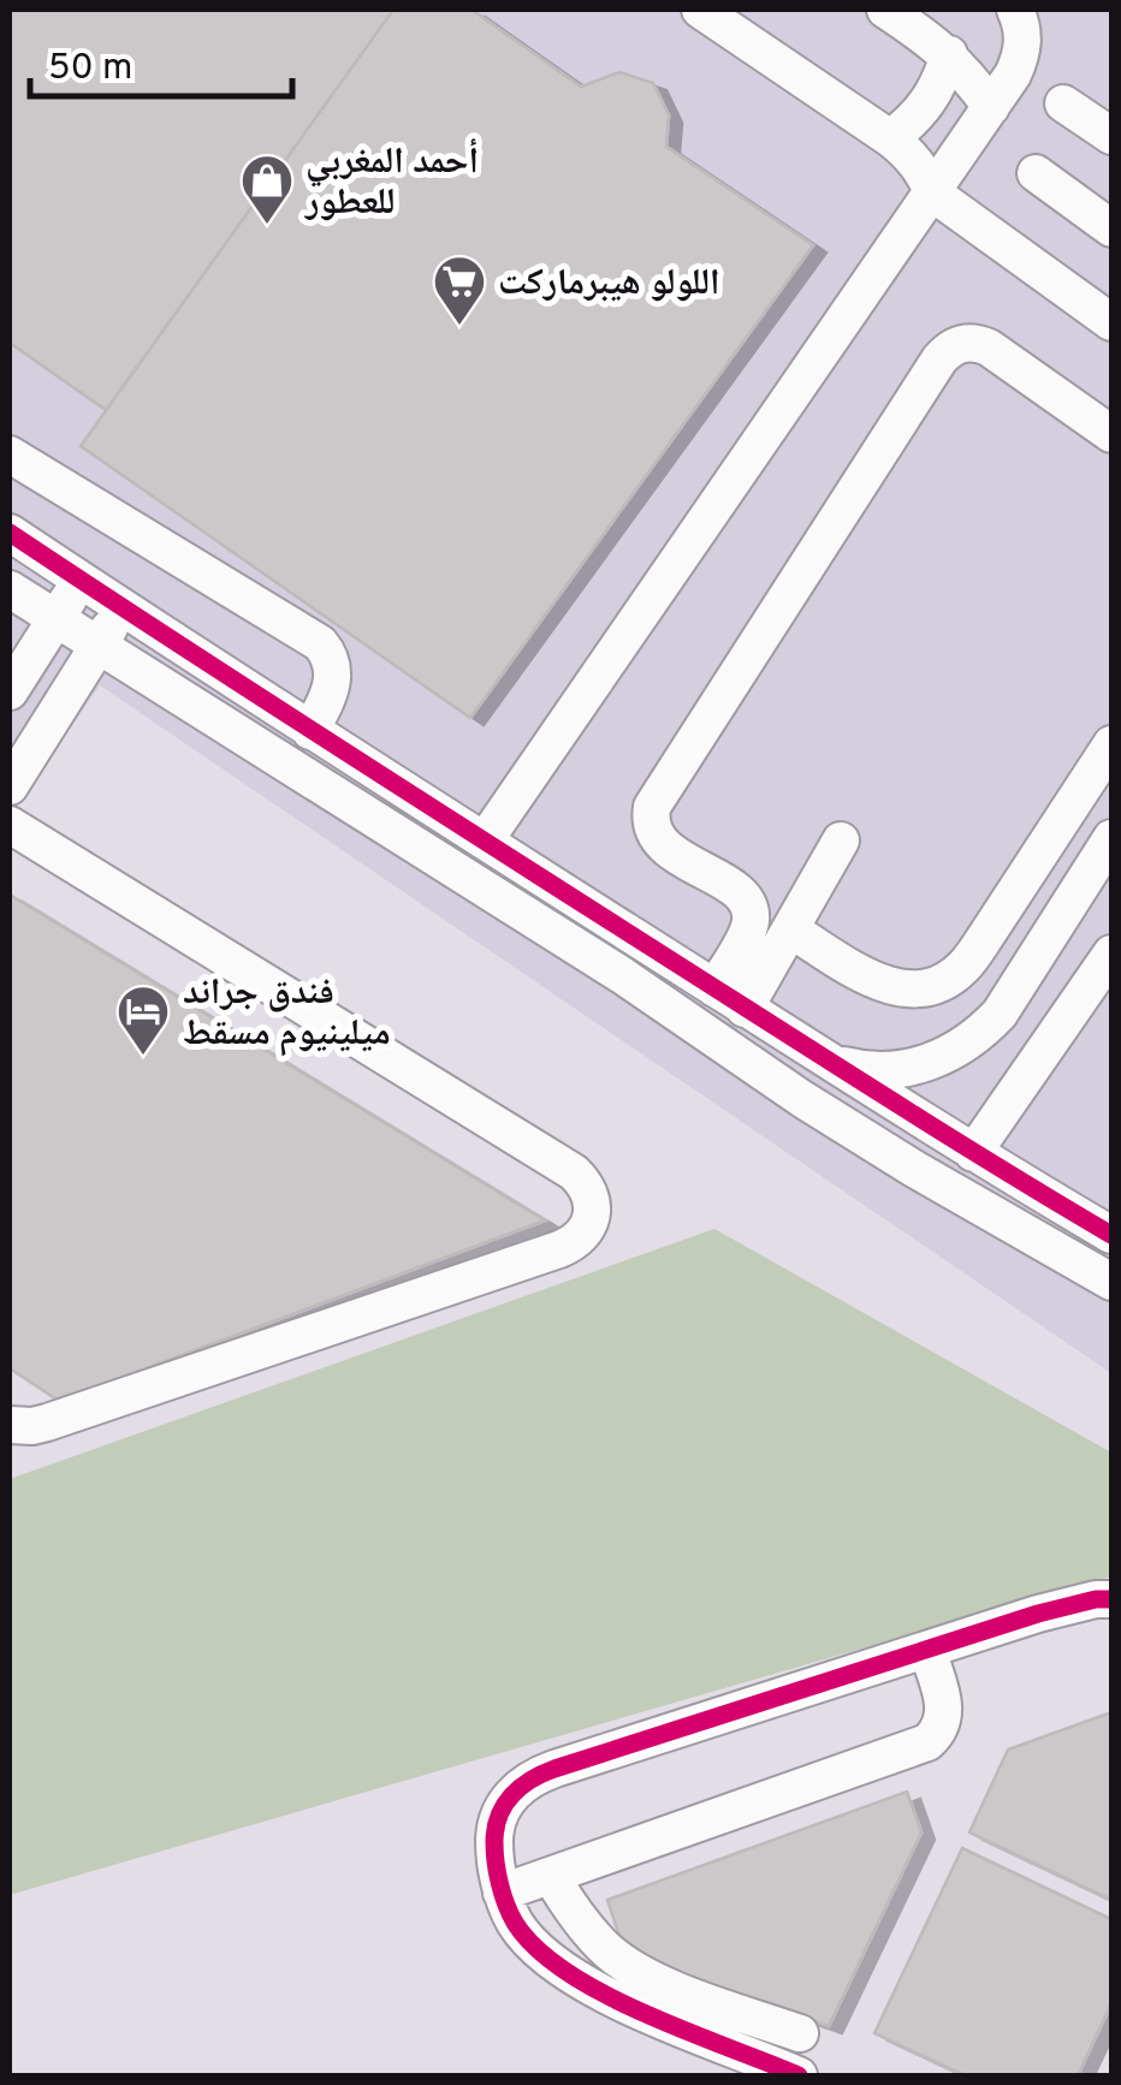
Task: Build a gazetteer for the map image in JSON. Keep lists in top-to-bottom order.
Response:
{
  "places": {
    "shop": ["أحمد المغربي للعطور"],
    "supermarket": ["اللولو هيبرماركت"],
    "hotel": ["فندق جراند ميلينيوم مسقط"]
  },
  "scale_bar": "50 m"
}
